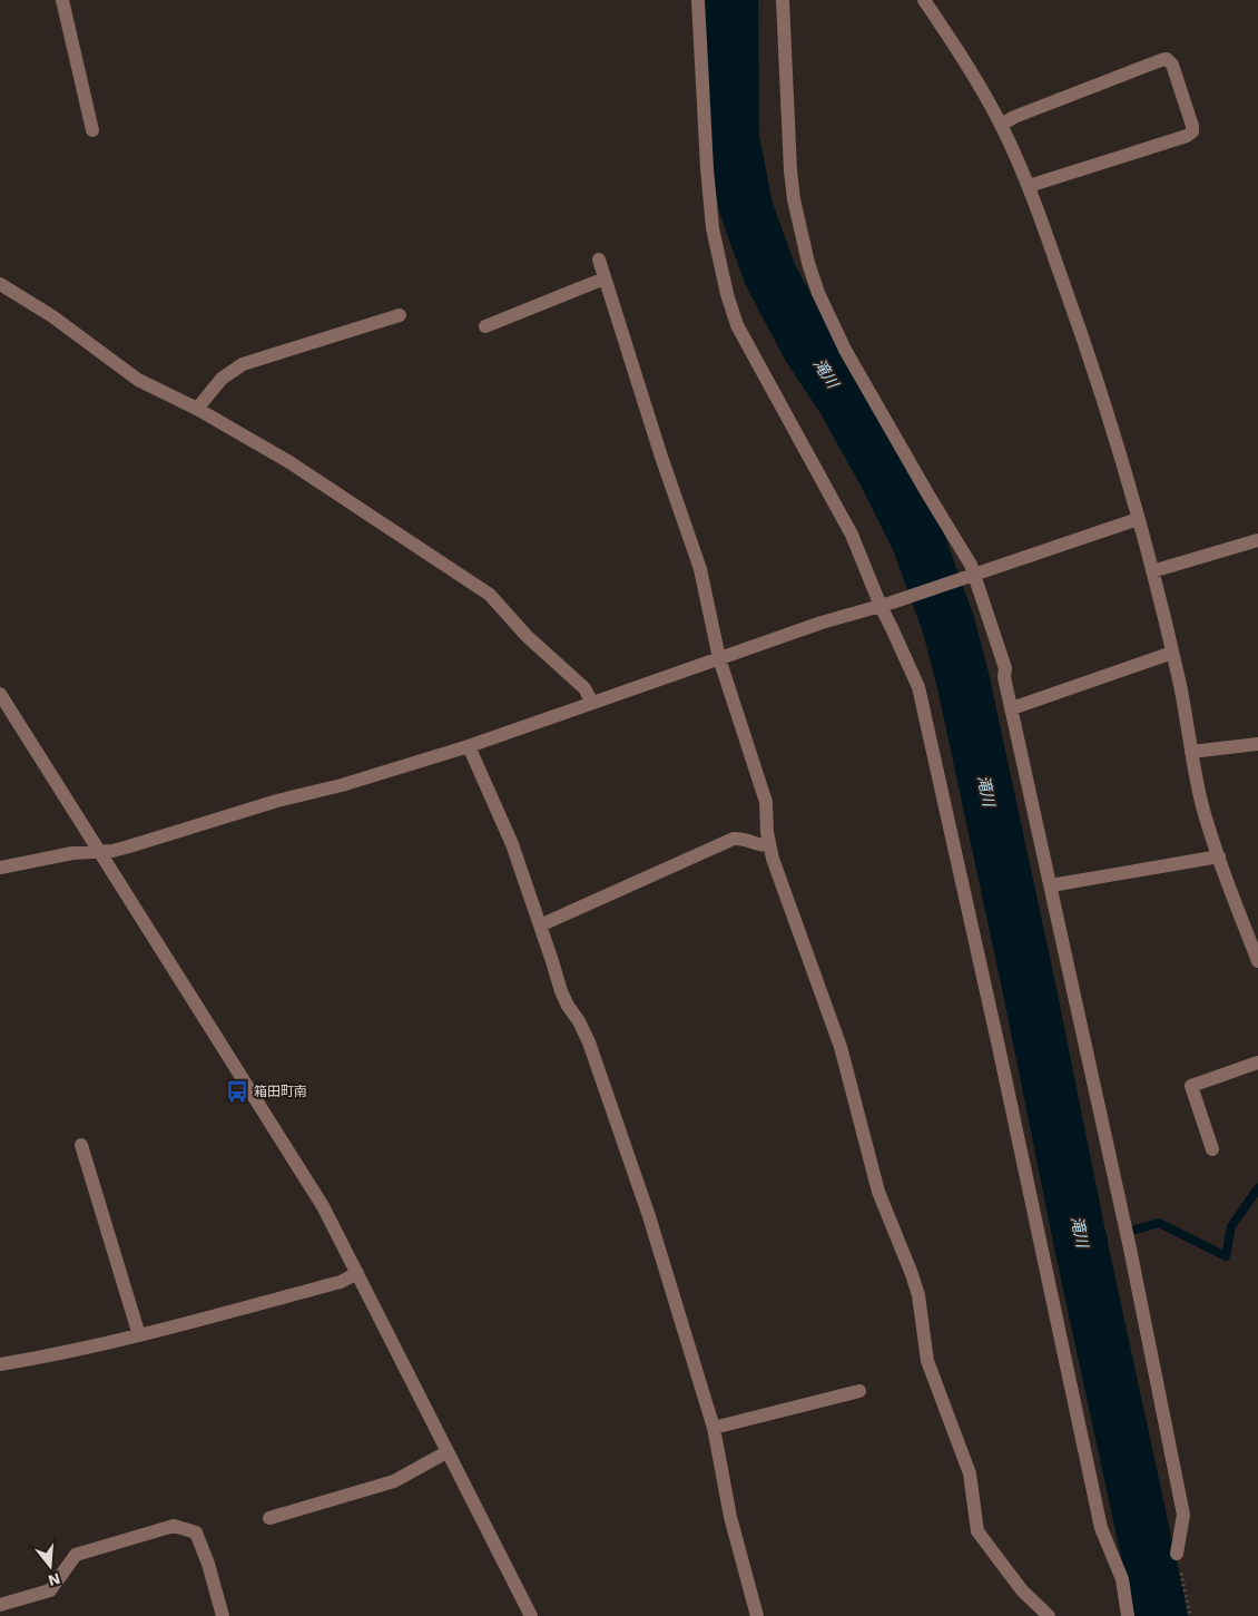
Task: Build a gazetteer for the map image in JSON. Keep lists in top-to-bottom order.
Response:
{
  "water": ["滝川"],
  "places": {
    "bus stop": ["箱田町南"]
  },
  "north": "bottom"
}
